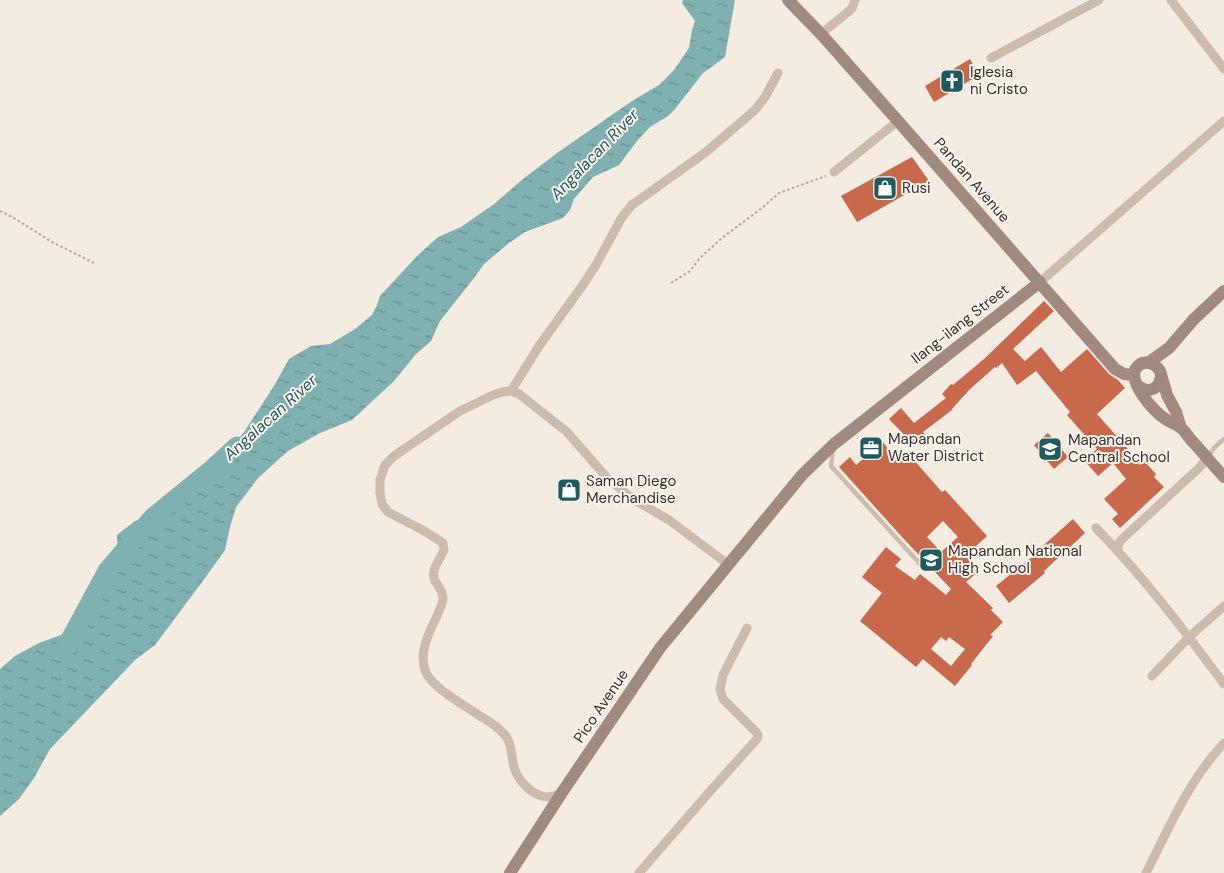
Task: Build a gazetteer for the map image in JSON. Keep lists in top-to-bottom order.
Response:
{
  "streets": {
    "street": ["Pandan Avenue", "Ilang-ilang Street", "Pico Avenue"]
  },
  "crossings": [
    ["Pandan Avenue", "Ilang-ilang Street"],
    ["Ilang-ilang Street", "Pico Avenue"]
  ],
  "water": ["Angalacan River"],
  "places": {
    "church": ["Iglesia ni Cristo"],
    "shop": ["Rusi", "Saman Diego Merchandise"],
    "office": ["Mapandan Water District"],
    "school or university": ["Mapandan Central School", "Mapandan National High School"]
  }
}
